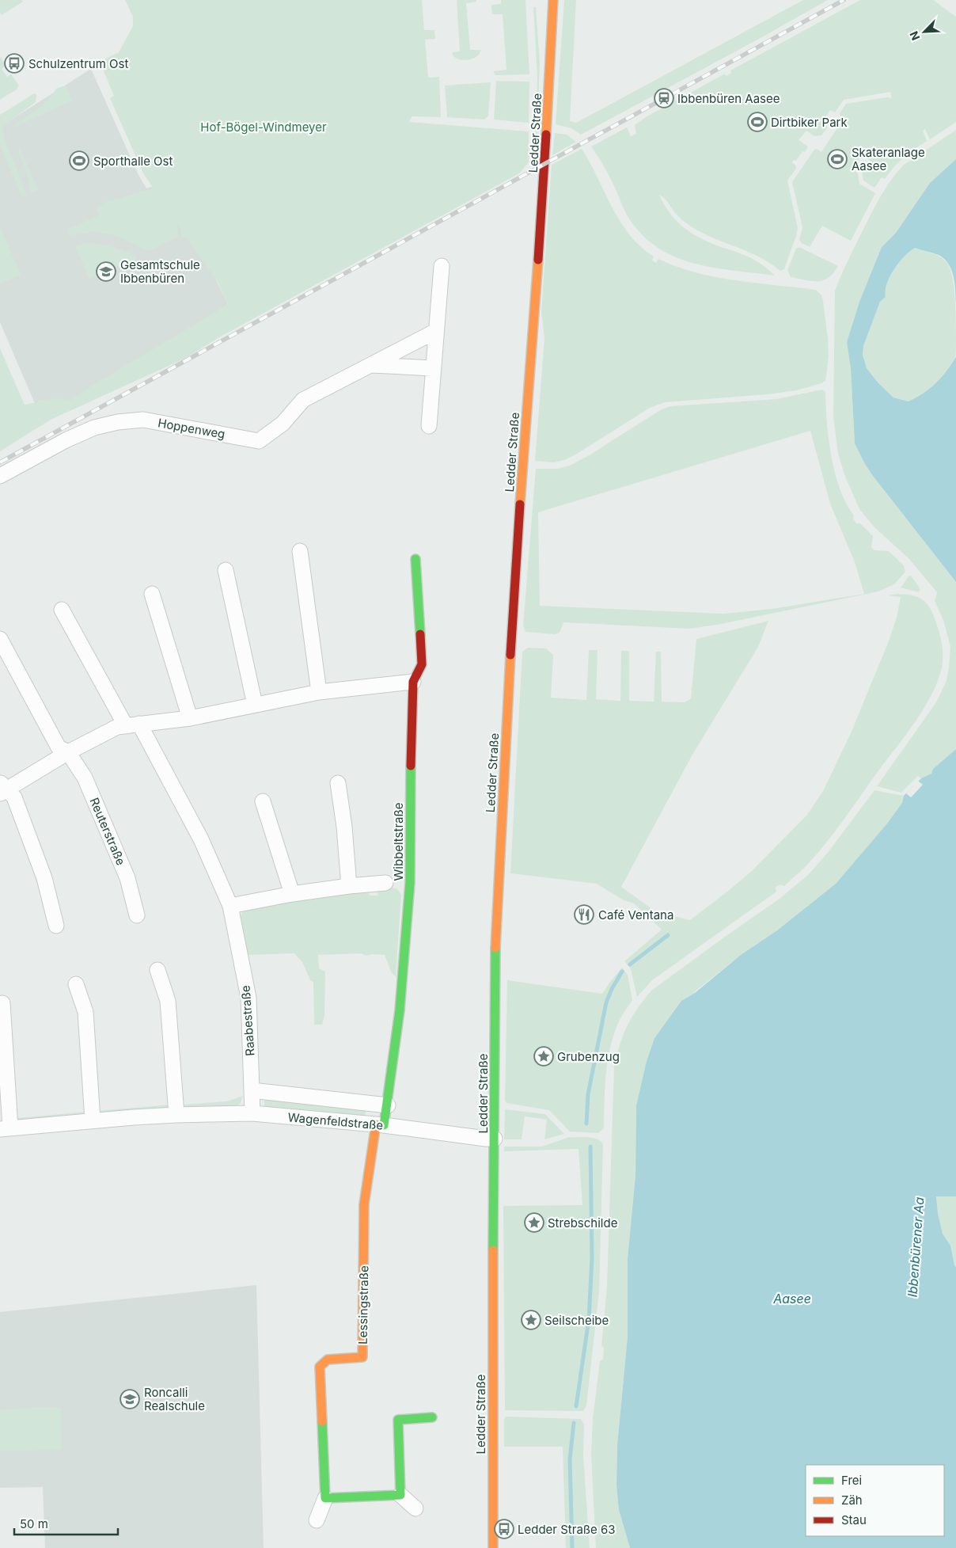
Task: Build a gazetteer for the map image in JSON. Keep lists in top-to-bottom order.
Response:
{
  "streets": {
    "main road": ["Ledder Straße", "Wibbeltstraße", "Lessingstraße"],
    "street": [
      "Hoppenweg",
      "Reuterstraße",
      "Raabestraße",
      "Wagenfeldstraße"
    ]
  },
  "crossings": [
    ["Ledder Straße", "Wagenfeldstraße"],
    ["Wibbeltstraße", "Wagenfeldstraße"],
    ["Wibbeltstraße", "Lessingstraße"],
    ["Raabestraße", "Wagenfeldstraße"],
    ["Wagenfeldstraße", "Lessingstraße"]
  ],
  "water": ["Ibbenbürener Aa", "Aasee"],
  "parks": ["Hof-Bögel-Windmeyer"],
  "places": {
    "bus stop": ["Schulzentrum Ost", "Ledder Straße 63"],
    "station": ["Ibbenbüren Aasee"],
    "sports": ["Dirtbiker Park", "Skateranlage Aasee", "Sporthalle Ost"],
    "school or university": ["Gesamtschule Ibbenbüren", "Roncalli Realschule"],
    "restaurant": ["Café Ventana"],
    "place": ["Grubenzug", "Strebschilde", "Seilscheibe"]
  },
  "legend": ["Frei", "Zäh", "Stau"],
  "scale_bar": "50 m",
  "north": "bottom left"
}
